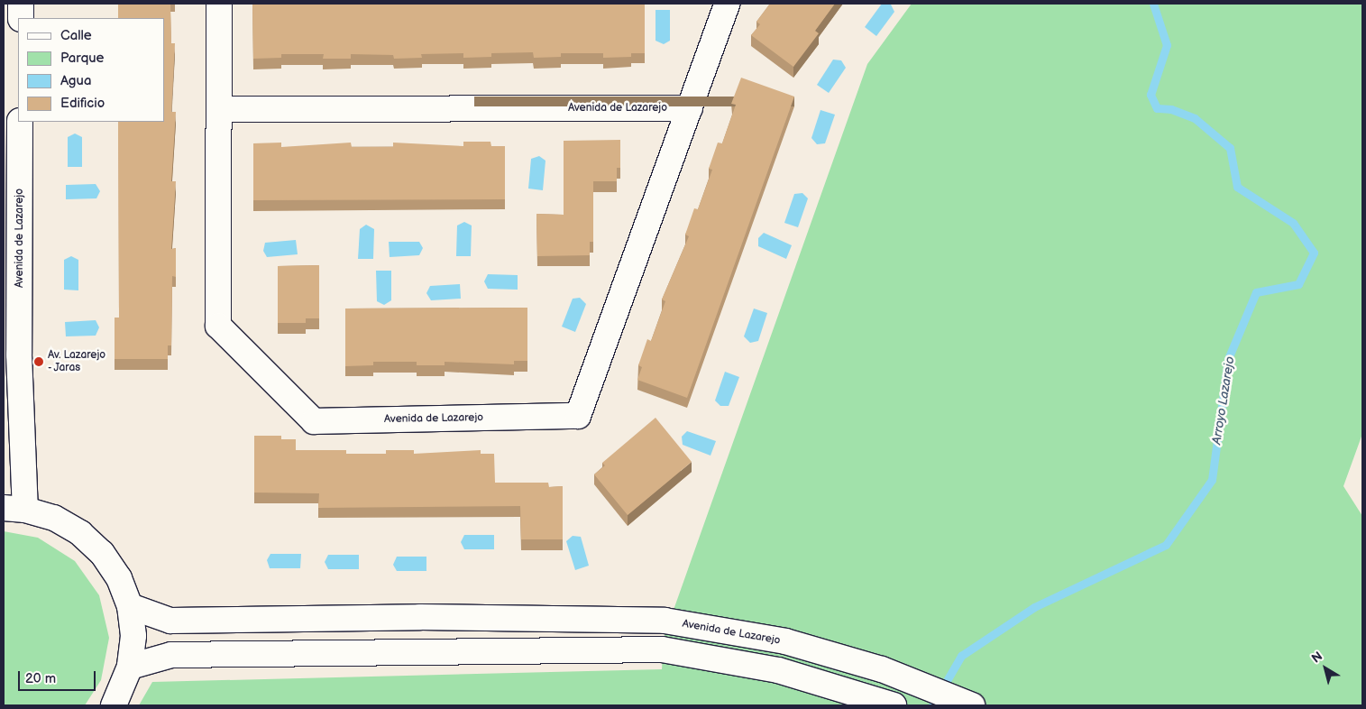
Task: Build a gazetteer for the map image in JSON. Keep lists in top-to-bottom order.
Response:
{
  "streets": {
    "street": ["Avenida de Lazarejo"]
  },
  "water": ["Arroyo Lazarejo"],
  "places": ["Av. Lazarejo - Jaras"],
  "legend": [
    "Calle",
    "Parque",
    "Agua",
    "Edificio"
  ],
  "scale_bar": "20 m",
  "north": "top left"
}
